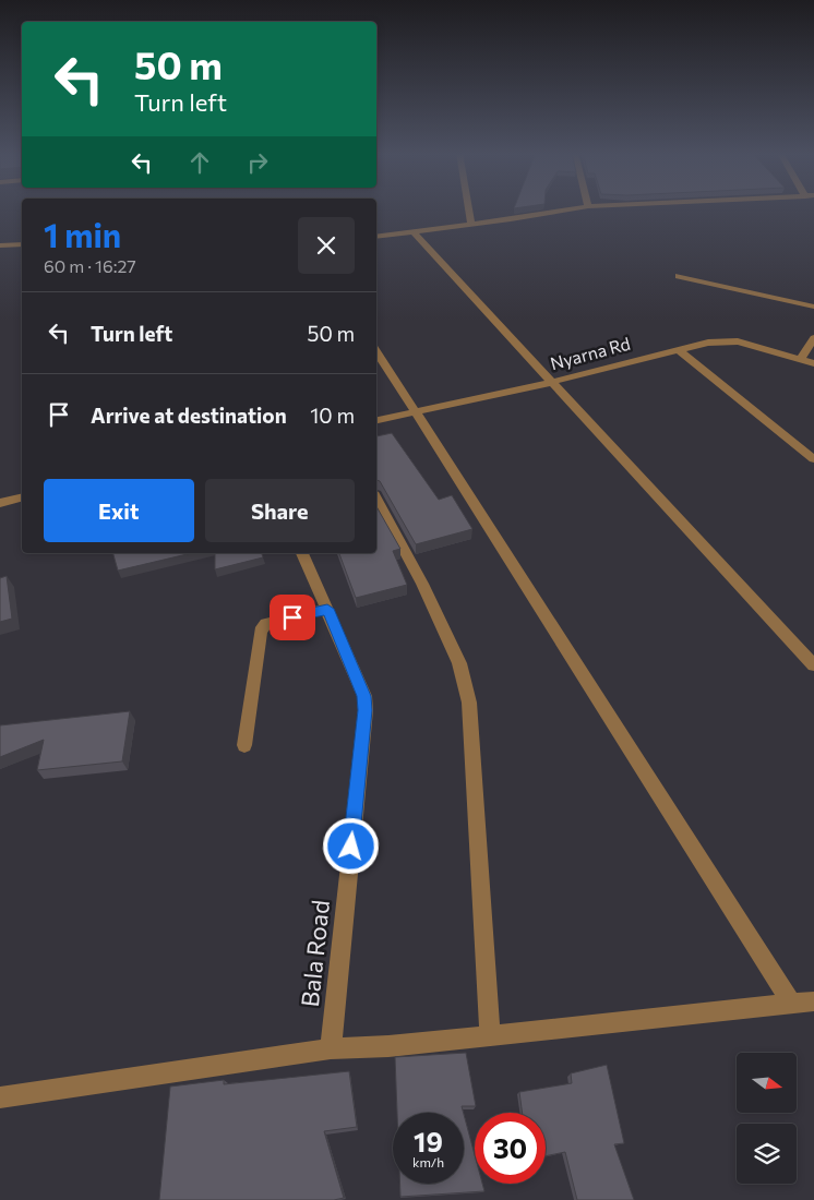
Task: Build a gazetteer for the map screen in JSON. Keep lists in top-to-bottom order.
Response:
{
  "streets": {
    "street": ["Nyarna Rd", "Bala Road"]
  },
  "north": "right",
  "page": {
    "turn": ["50 m", "Turn left"],
    "heading": ["1 min", "60 m · 16:27"],
    "list": [
      {
        "name": "Turn left",
        "value": "50 m"
      },
      {
        "name": "Arrive at destination",
        "value": "10 m"
      }
    ],
    "buttons": ["Exit", "Share"],
    "speed": "19 km/h",
    "limit": "30"
  }
}
